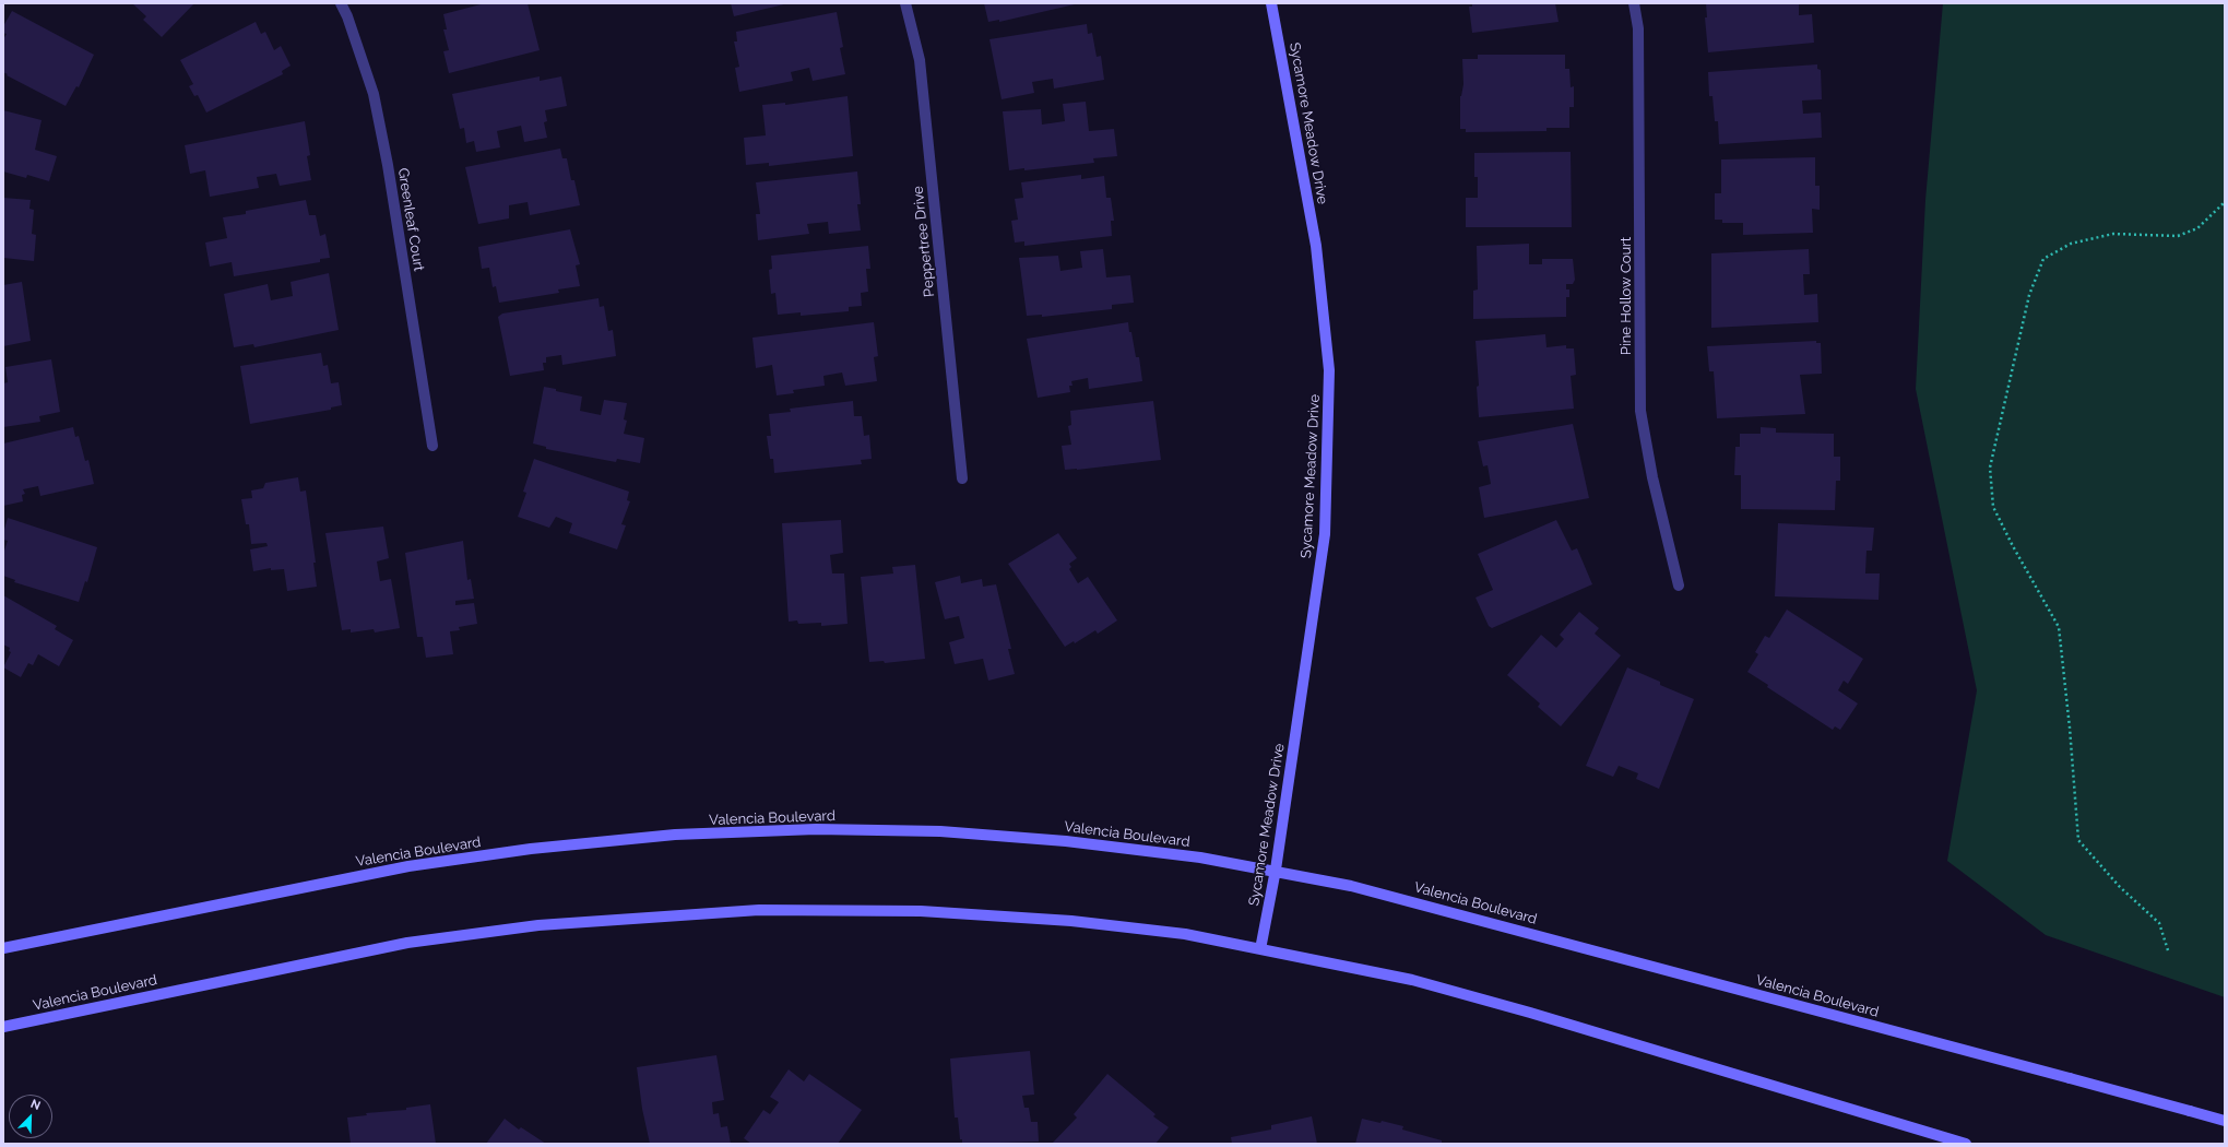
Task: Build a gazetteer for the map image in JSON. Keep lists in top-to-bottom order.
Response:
{
  "streets": {
    "street": [
      "Sycamore Meadow Drive",
      "Greenleaf Court",
      "Peppertree Drive",
      "Pine Hollow Court",
      "Valencia Boulevard"
    ]
  },
  "crossings": [
    ["Sycamore Meadow Drive", "Valencia Boulevard"]
  ],
  "north": "top right"
}
